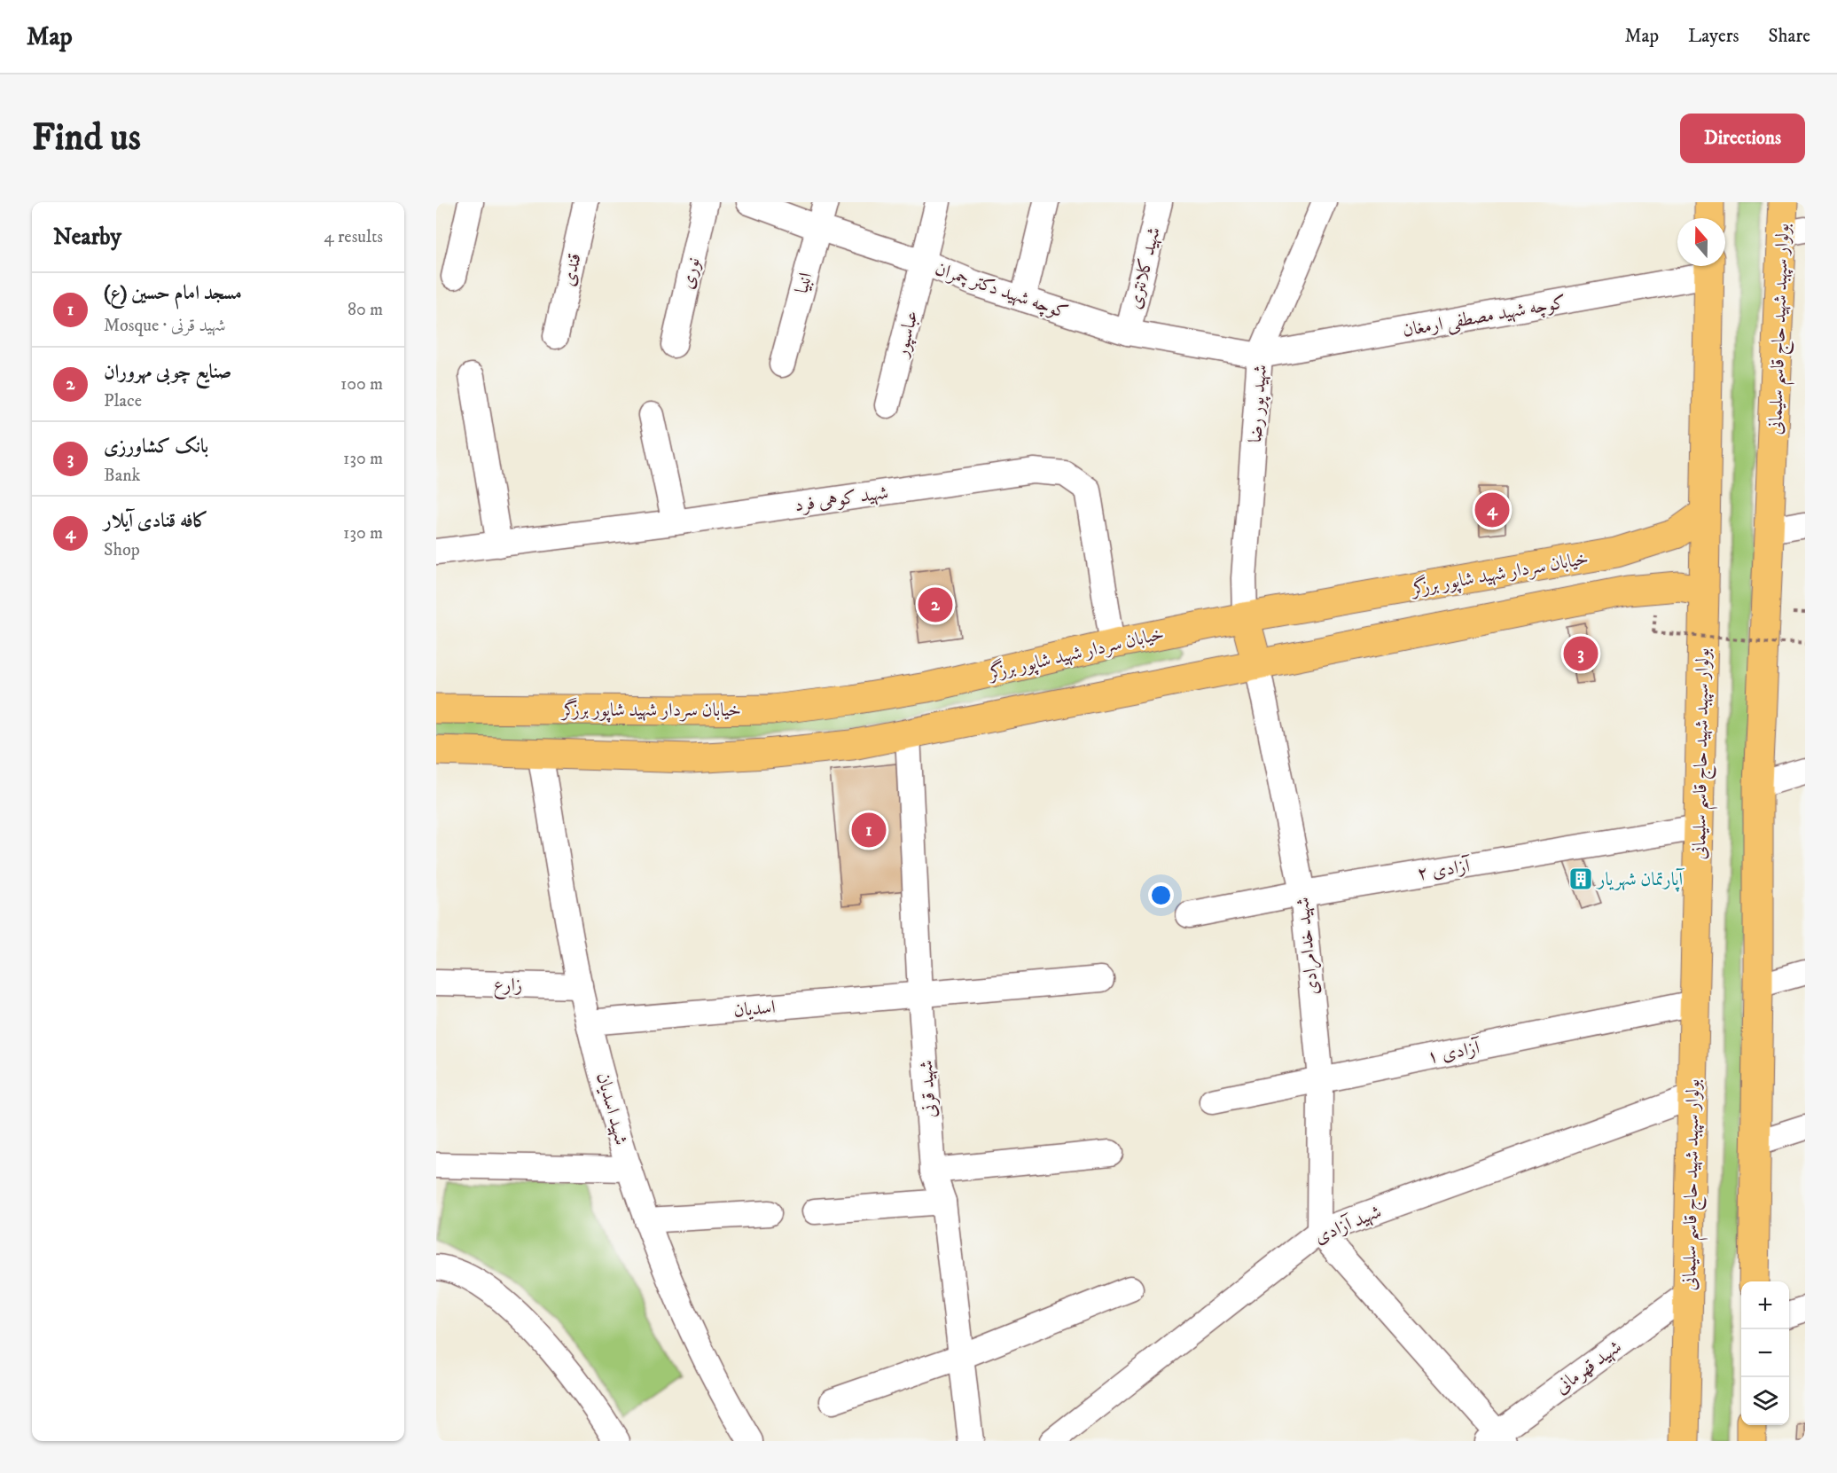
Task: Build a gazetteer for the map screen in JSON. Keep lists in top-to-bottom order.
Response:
{
  "streets": {
    "main road": ["بولوار سپهبد شهید حاج قاسم سلیمانی", "خیابان سردار شهید شاپور برزگر"],
    "street": [
      "شهید کلانتری",
      "قندی",
      "نوری",
      "انبیا",
      "کوچه شهید دکتر چمران",
      "کوچه شهید مصطفی ارمغان",
      "عباسپور",
      "شهید پور رضا",
      "شهید کوهی فرد",
      "آزادی ۲",
      "شهید خدامرادی",
      "زارع",
      "اسدیان",
      "آزادی ۱",
      "شهید قرنی",
      "شهید اسدیان",
      "شهید آزادی",
      "شهید قهرمانی"
    ]
  },
  "crossings": [
    ["شهید کلانتری", "کوچه شهید دکتر چمران"],
    ["انبیا", "کوچه شهید دکتر چمران"],
    ["کوچه شهید دکتر چمران", "کوچه شهید مصطفی ارمغان"],
    ["کوچه شهید دکتر چمران", "عباسپور"],
    ["کوچه شهید دکتر چمران", "شهید پور رضا"],
    ["کوچه شهید مصطفی ارمغان", "بولوار سپهبد شهید حاج قاسم سلیمانی"],
    ["کوچه شهید مصطفی ارمغان", "شهید پور رضا"],
    ["بولوار سپهبد شهید حاج قاسم سلیمانی", "خیابان سردار شهید شاپور برزگر"],
    ["بولوار سپهبد شهید حاج قاسم سلیمانی", "آزادی ۲"],
    ["بولوار سپهبد شهید حاج قاسم سلیمانی", "آزادی ۱"],
    ["بولوار سپهبد شهید حاج قاسم سلیمانی", "شهید آزادی"],
    ["بولوار سپهبد شهید حاج قاسم سلیمانی", "شهید قهرمانی"],
    ["شهید پور رضا", "خیابان سردار شهید شاپور برزگر"],
    ["شهید کوهی فرد", "خیابان سردار شهید شاپور برزگر"],
    ["آزادی ۲", "شهید خدامرادی"],
    ["شهید خدامرادی", "آزادی ۱"],
    ["شهید خدامرادی", "شهید آزادی"],
    ["زارع", "شهید اسدیان"],
    ["اسدیان", "شهید قرنی"],
    ["اسدیان", "شهید اسدیان"]
  ],
  "places": {
    "building": ["آپارتمان شهریار"]
  },
  "north": "top",
  "page": {
    "header": "Map",
    "nav": ["Map", "Layers", "Share"],
    "buttons": "Directions",
    "title": "Find us",
    "heading": ["Nearby", "4 results"],
    "list": [
      {
        "mark": "1",
        "name": "مسجد امام حسین (ع)",
        "note": "Mosque · شهید قرنی",
        "value": "80 m"
      },
      {
        "mark": "2",
        "name": "صنایع چوبی مهروران",
        "note": "Place",
        "value": "100 m"
      },
      {
        "mark": "3",
        "name": "بانک کشاورزی",
        "note": "Bank",
        "value": "130 m"
      },
      {
        "mark": "4",
        "name": "کافه قنادی آیلار",
        "note": "Shop",
        "value": "130 m"
      }
    ],
    "pins": [
      "4",
      "2",
      "3",
      "1"
    ],
    "map_buttons": ["+", "−"]
  }
}
